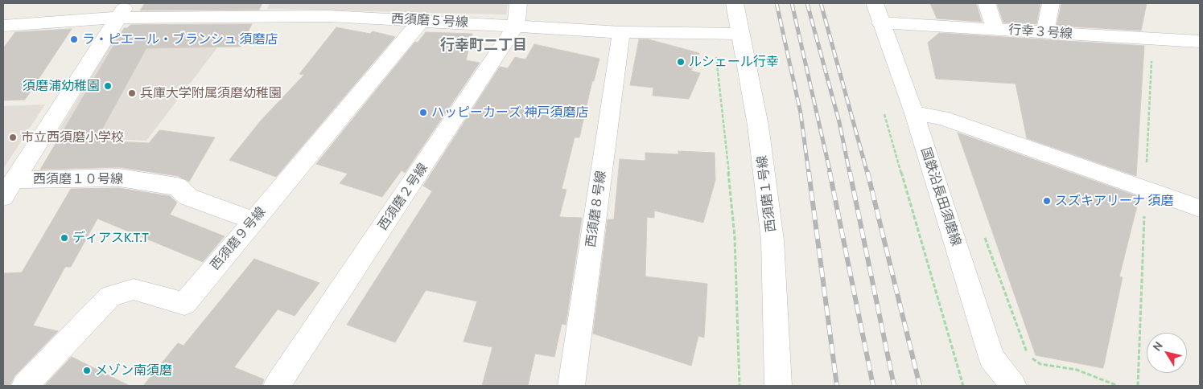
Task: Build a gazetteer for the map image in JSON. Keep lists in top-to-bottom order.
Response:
{
  "streets": {
    "street": [
      "西須磨５号線",
      "行幸３号線",
      "西須磨１０号線",
      "西須磨１号線",
      "西須磨２号線",
      "国鉄沿長田須磨線",
      "西須磨８号線",
      "西須磨９号線"
    ]
  },
  "crossings": [
    ["西須磨５号線", "西須磨１号線"],
    ["西須磨５号線", "西須磨２号線"],
    ["西須磨５号線", "西須磨８号線"],
    ["西須磨５号線", "西須磨９号線"],
    ["行幸３号線", "国鉄沿長田須磨線"],
    ["西須磨１０号線", "西須磨９号線"]
  ],
  "districts": ["行幸町二丁目"],
  "places": [
    "ラ・ピエール・ブランシュ 須磨店",
    "ルシェール行幸",
    "須磨浦幼稚園",
    "兵庫大学附属須磨幼稚園",
    "ハッピーカーズ 神戸須磨店",
    "市立西須磨小学校",
    "スズキアリーナ 須磨",
    "ディアスK.T.T",
    "メゾン南須磨"
  ],
  "north": "top left"
}
